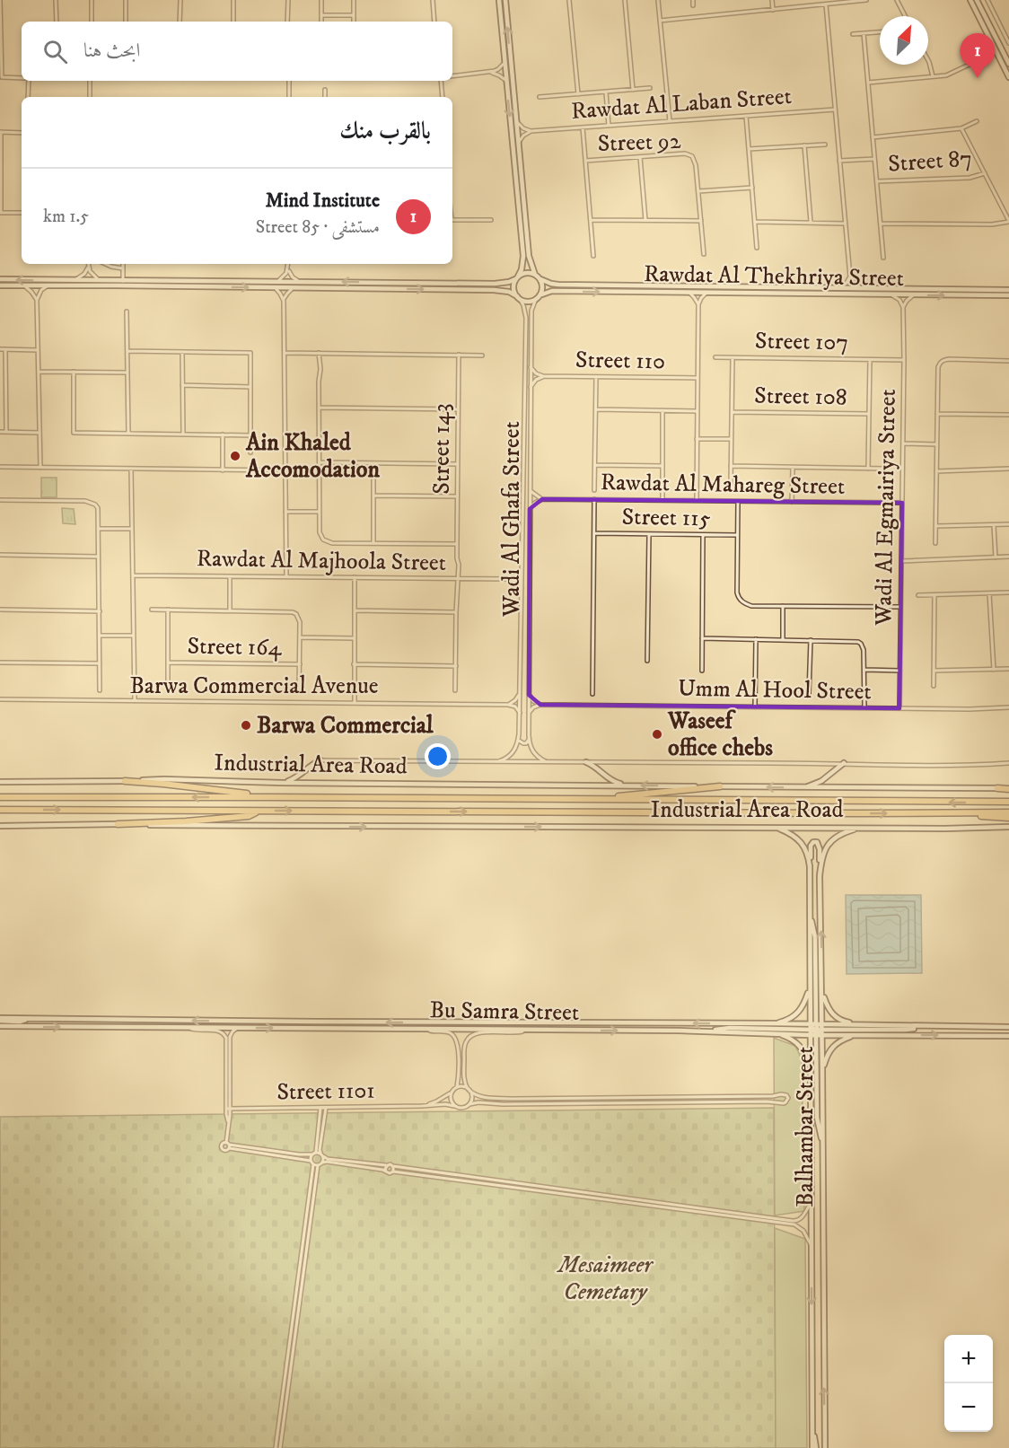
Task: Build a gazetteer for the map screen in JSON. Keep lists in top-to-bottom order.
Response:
{
  "streets": {
    "highway": ["Industrial Area Road"],
    "street": [
      "Rawdat Al Laban Street",
      "Street 92",
      "Street 87",
      "Rawdat Al Thekhriya Street",
      "Street 107",
      "Street 110",
      "Street 108",
      "Street 143",
      "Rawdat Al Mahareg Street",
      "Wadi Al Egmairiya Street",
      "Street 115",
      "Wadi Al Ghafa Street",
      "Rawdat Al Majhoola Street",
      "Street 164",
      "Barwa Commercial Avenue",
      "Umm Al Hool Street",
      "Bu Samra Street",
      "Street 1101",
      "Balhambar Street"
    ]
  },
  "crossings": [
    ["Rawdat Al Laban Street", "Street 92"],
    ["Rawdat Al Thekhriya Street", "Wadi Al Ghafa Street"],
    ["Street 107", "Street 108"],
    ["Street 107", "Wadi Al Egmairiya Street"],
    ["Street 110", "Wadi Al Ghafa Street"],
    ["Street 143", "Rawdat Al Majhoola Street"],
    ["Rawdat Al Mahareg Street", "Wadi Al Egmairiya Street"],
    ["Wadi Al Egmairiya Street", "Umm Al Hool Street"],
    ["Industrial Area Road", "Balhambar Street"],
    ["Bu Samra Street", "Balhambar Street"]
  ],
  "parks": ["Mesaimeer Cemetary"],
  "places": ["Ain Khaled Accomodation", "Barwa Commercial", "Waseef office chebs"],
  "north": "top right",
  "page": {
    "search": "ابحث هنا",
    "pins": "1",
    "heading": "بالقرب منك",
    "list": [
      {
        "mark": "1",
        "name": "Mind Institute",
        "note": "مستشفى · Street 85",
        "value": "1.5 km"
      }
    ],
    "map_buttons": ["+", "−"]
  }
}
